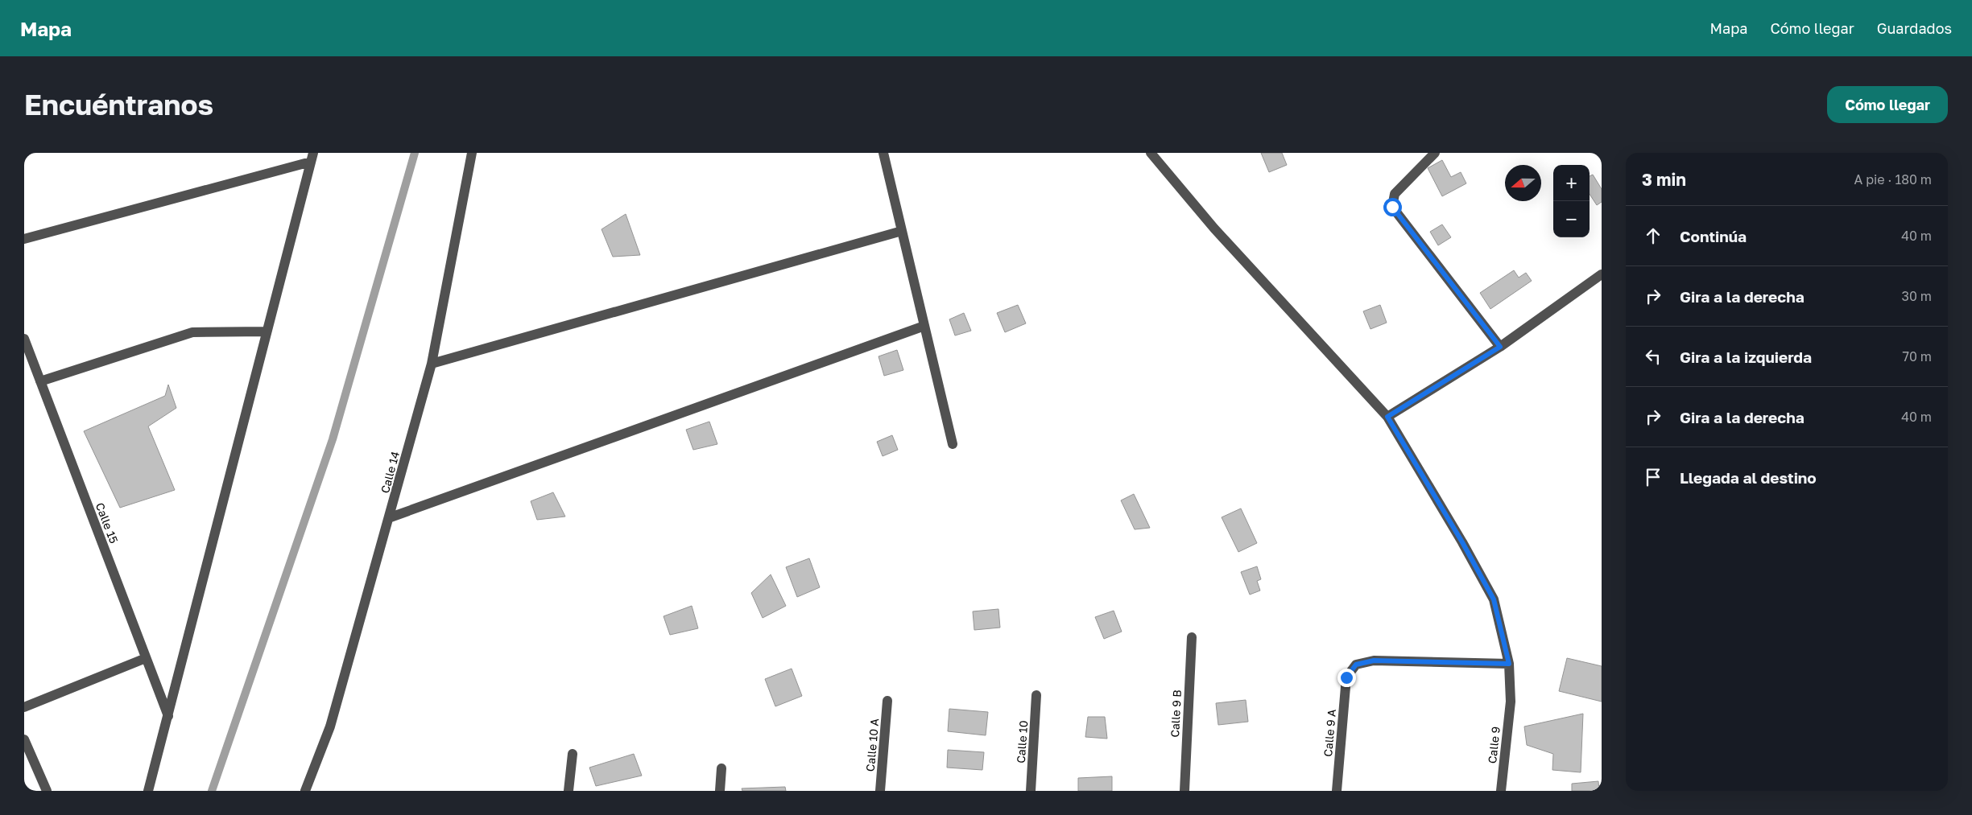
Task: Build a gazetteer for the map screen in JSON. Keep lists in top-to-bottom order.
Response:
{
  "streets": {
    "street": [
      "Calle 14",
      "Calle 15",
      "Calle 9 B",
      "Calle 9 A",
      "Calle 10",
      "Calle 10 A",
      "Calle 9"
    ]
  },
  "crossings": [
    ["Calle 9 A", "Calle 9"]
  ],
  "north": "left",
  "page": {
    "header": "Mapa",
    "nav": ["Mapa", "Cómo llegar", "Guardados"],
    "buttons": "Cómo llegar",
    "title": "Encuéntranos",
    "heading": ["3 min", "A pie · 180 m"],
    "map_buttons": ["+", "−"],
    "list": [
      ["Continúa", "40 m"],
      ["Gira a la derecha", "30 m"],
      ["Gira a la izquierda", "70 m"],
      ["Gira a la derecha", "40 m"],
      "Llegada al destino"
    ]
  }
}
